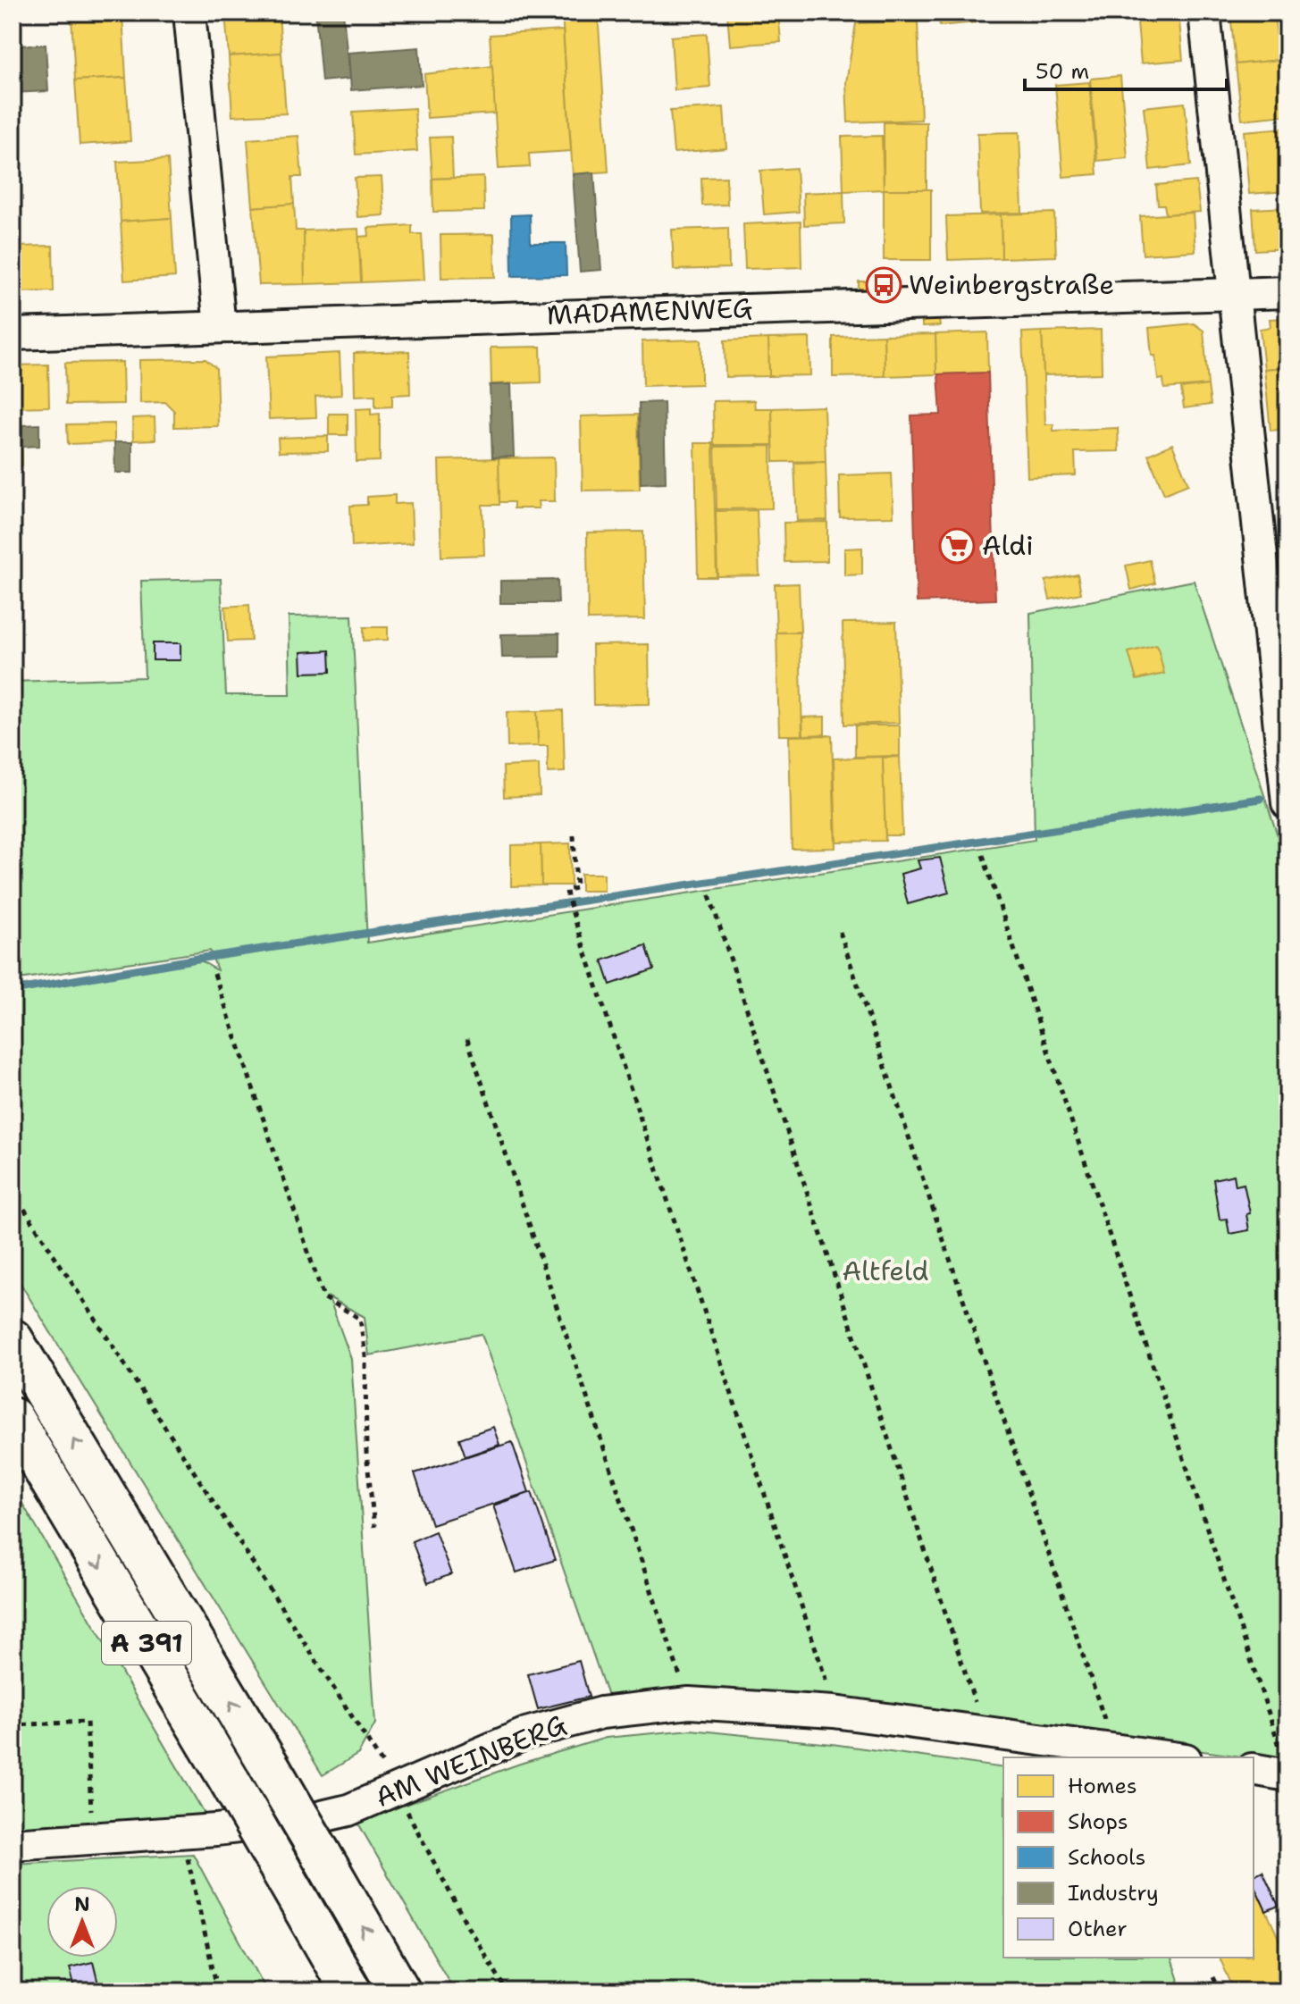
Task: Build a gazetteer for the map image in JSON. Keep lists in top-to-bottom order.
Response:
{
  "streets": {
    "highway": ["A 391"],
    "street": ["MADAMENWEG", "AM WEINBERG"]
  },
  "parks": ["Altfeld"],
  "places": {
    "bus stop": ["Weinbergstraße"],
    "supermarket": ["Aldi"]
  },
  "legend": [
    "Homes",
    "Shops",
    "Schools",
    "Industry",
    "Other"
  ],
  "scale_bar": "50 m",
  "north": "top"
}
